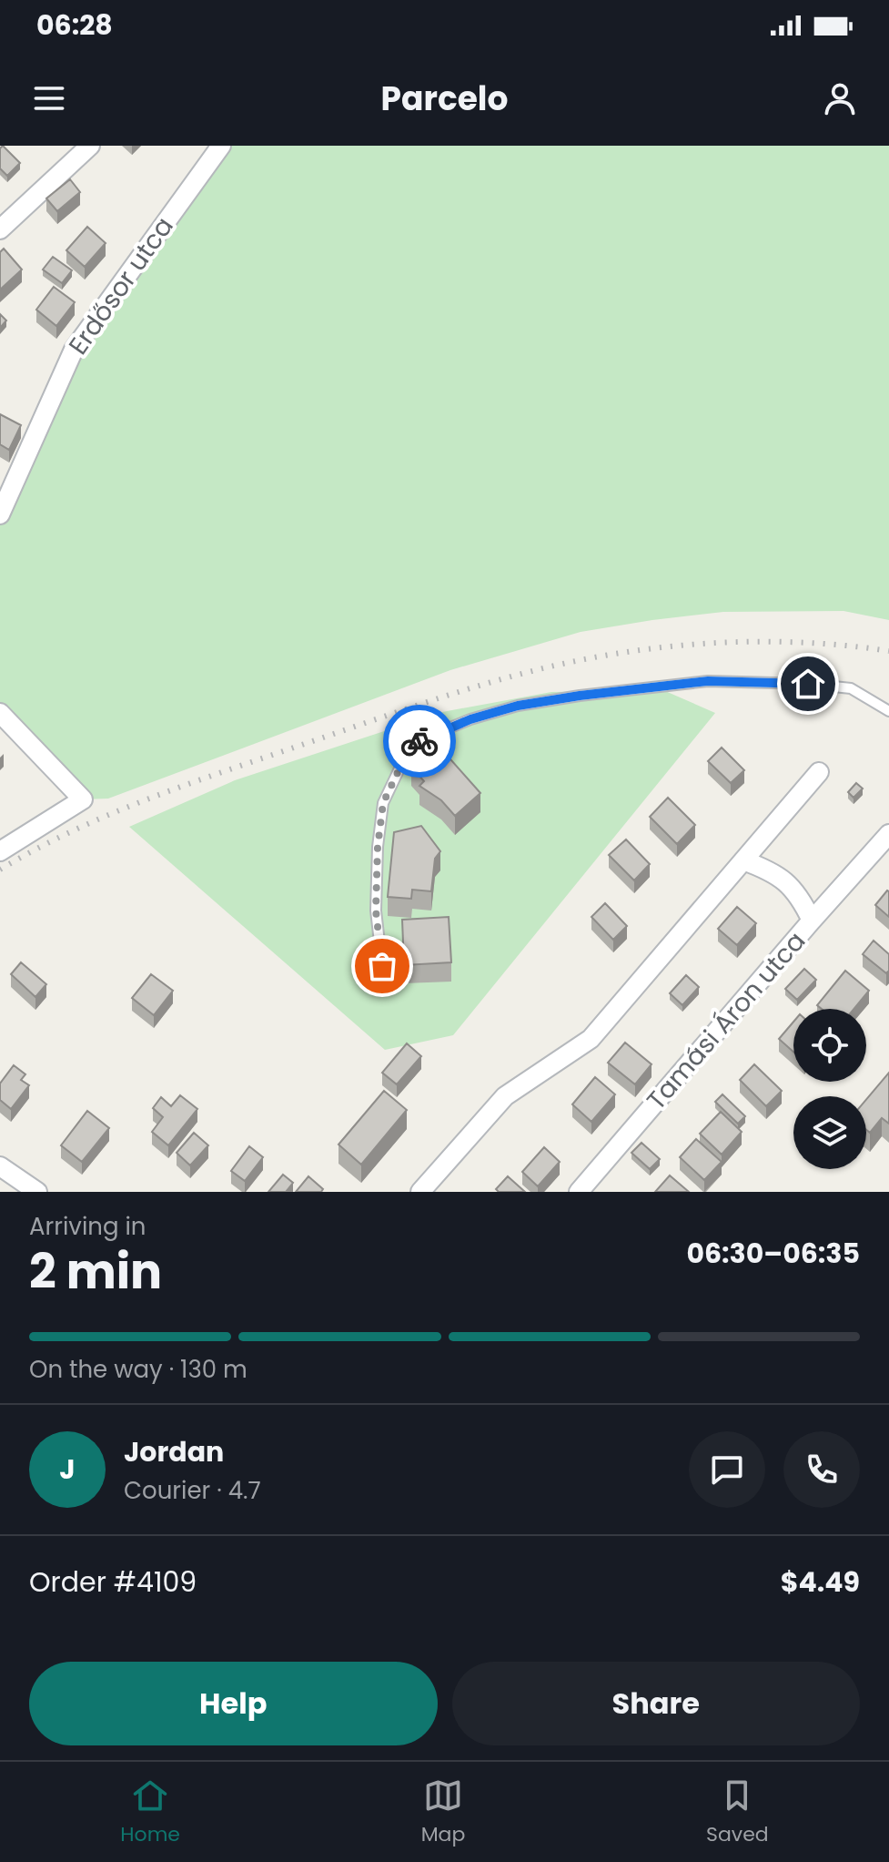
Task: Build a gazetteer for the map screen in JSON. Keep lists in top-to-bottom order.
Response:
{
  "streets": {
    "street": ["Erdősor utca", "Tamási Áron utca"]
  },
  "page": {
    "status": "06:28",
    "header": "Parcelo",
    "heading": ["2 min", "Arriving in", "06:30–06:35"],
    "panel": [
      "Jordan",
      "Courier · 4.7",
      "Order #4109",
      "$4.49"
    ],
    "bar": "On the way · 130 m",
    "round": "J",
    "buttons": ["Help", "Share"],
    "tabs": ["Home", "Map", "Saved"]
  }
}
